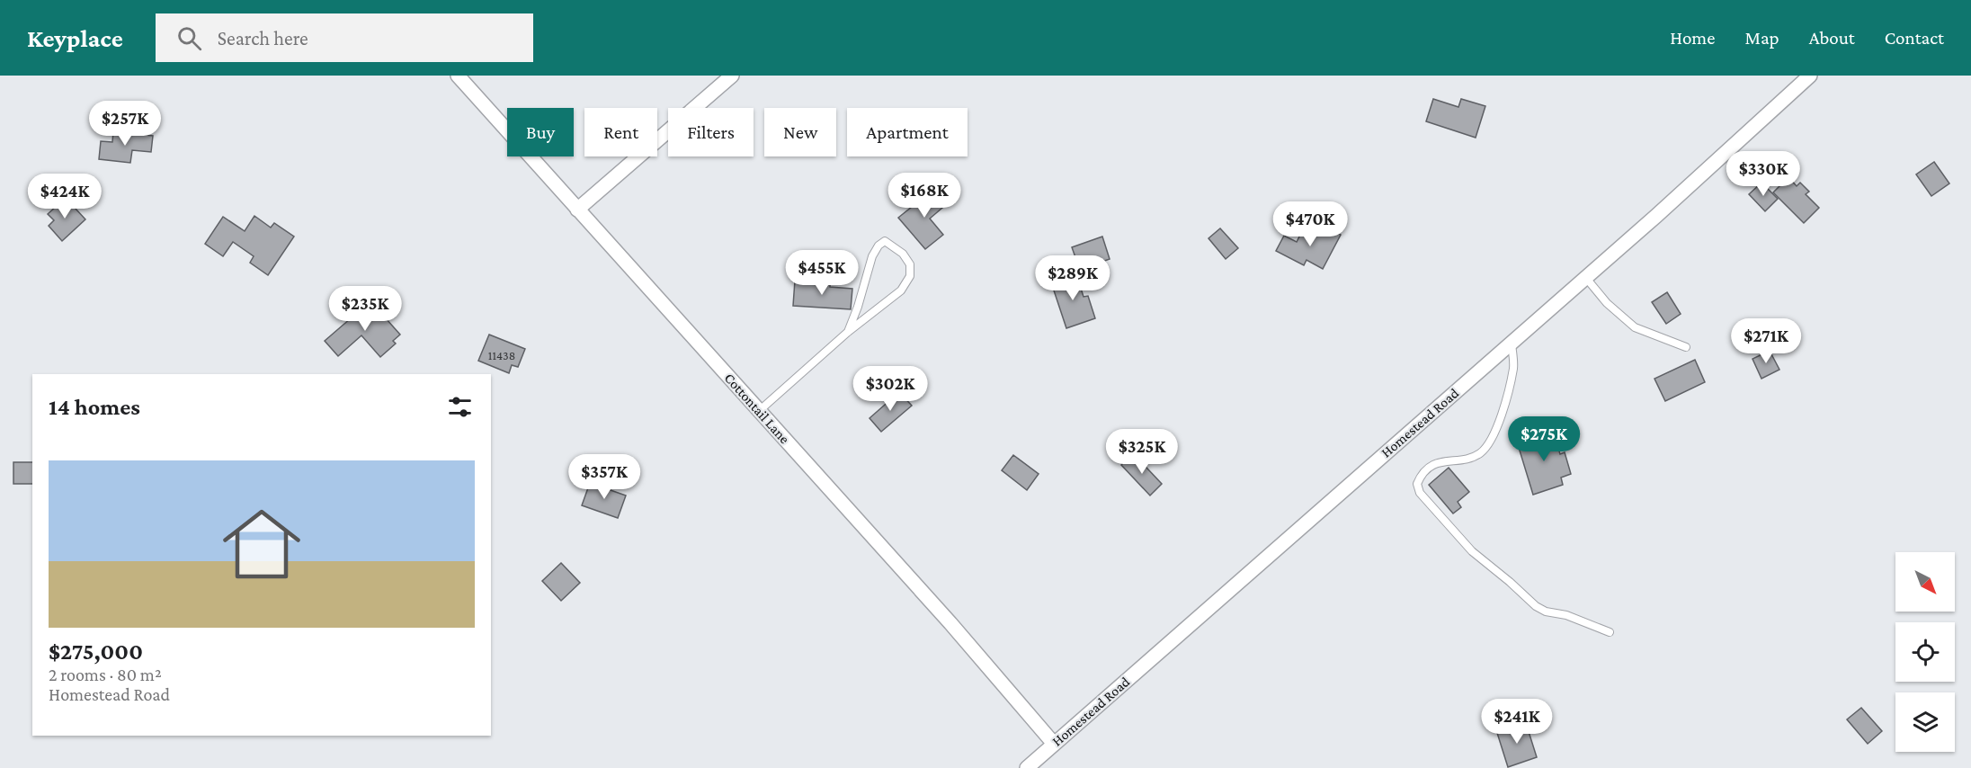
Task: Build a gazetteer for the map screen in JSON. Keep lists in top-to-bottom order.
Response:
{
  "streets": {
    "street": ["Cottontail Lane", "Homestead Road"]
  },
  "crossings": [
    ["Cottontail Lane", "Homestead Road"]
  ],
  "house_numbers": ["11438"],
  "north": "bottom right",
  "page": {
    "header": "Keyplace",
    "search": "Search here",
    "nav": [
      "Home",
      "Map",
      "About",
      "Contact"
    ],
    "price": [
      "$257K",
      "$330K",
      "$168K",
      "$424K",
      "$470K",
      "$455K",
      "$289K",
      "$235K",
      "$271K",
      "$302K",
      "$275K",
      "$325K",
      "$357K",
      "$241K"
    ],
    "chip": [
      "Buy",
      "Rent",
      "Filters",
      "New",
      "Apartment"
    ],
    "heading": "14 homes",
    "list": [
      {
        "name": "$275,000",
        "note": "2 rooms · 80 m² · Homestead Road"
      }
    ]
  }
}
